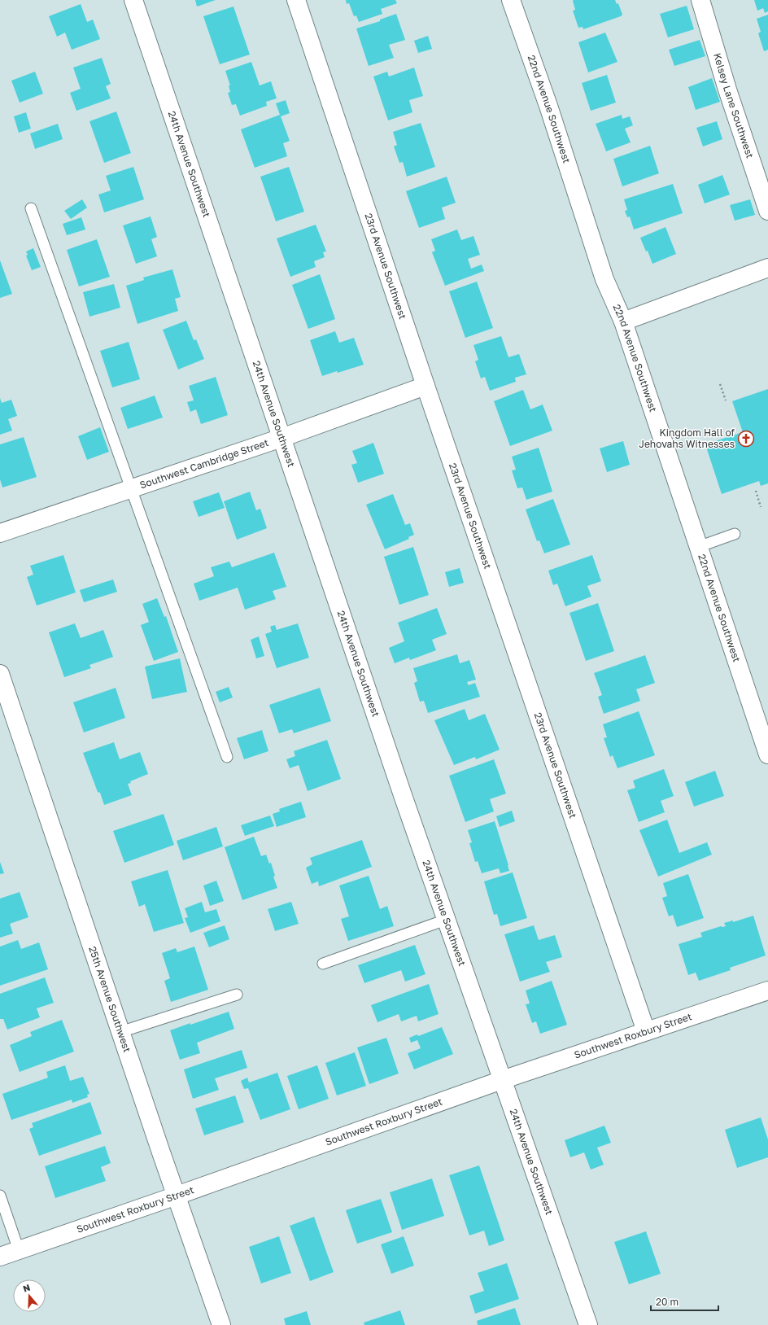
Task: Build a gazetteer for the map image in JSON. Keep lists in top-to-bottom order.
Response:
{
  "streets": {
    "street": [
      "Kelsey Lane Southwest",
      "22nd Avenue Southwest",
      "24th Avenue Southwest",
      "23rd Avenue Southwest",
      "Southwest Cambridge Street",
      "25th Avenue Southwest",
      "Southwest Roxbury Street"
    ]
  },
  "crossings": [
    ["24th Avenue Southwest", "Southwest Cambridge Street"],
    ["24th Avenue Southwest", "Southwest Roxbury Street"],
    ["23rd Avenue Southwest", "Southwest Cambridge Street"],
    ["23rd Avenue Southwest", "Southwest Roxbury Street"],
    ["25th Avenue Southwest", "Southwest Roxbury Street"]
  ],
  "places": {
    "church": ["Kingdom Hall of Jehovahs Witnesses"]
  },
  "scale_bar": "20 m",
  "north": "top"
}
